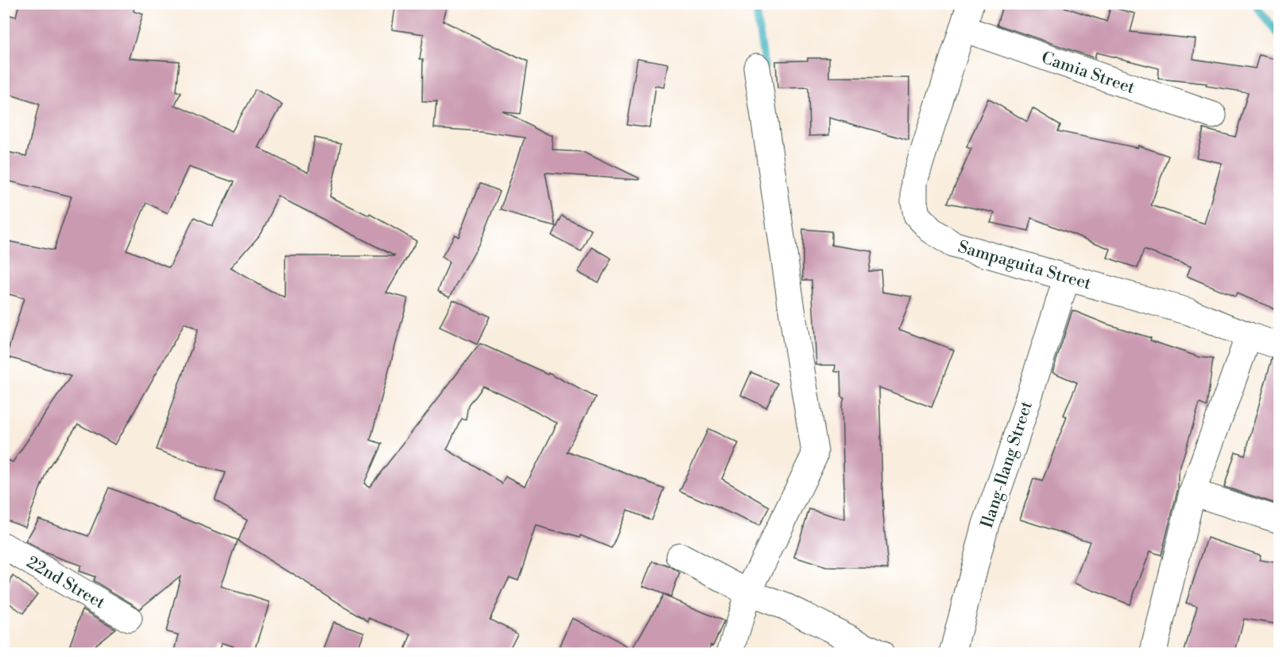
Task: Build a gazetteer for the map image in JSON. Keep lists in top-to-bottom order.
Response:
{
  "streets": {
    "street": [
      "Camia Street",
      "Sampaguita Street",
      "Ilang-Ilang Street",
      "22nd Street"
    ]
  },
  "crossings": [
    ["Camia Street", "Sampaguita Street"],
    ["Sampaguita Street", "Ilang-Ilang Street"]
  ]
}
